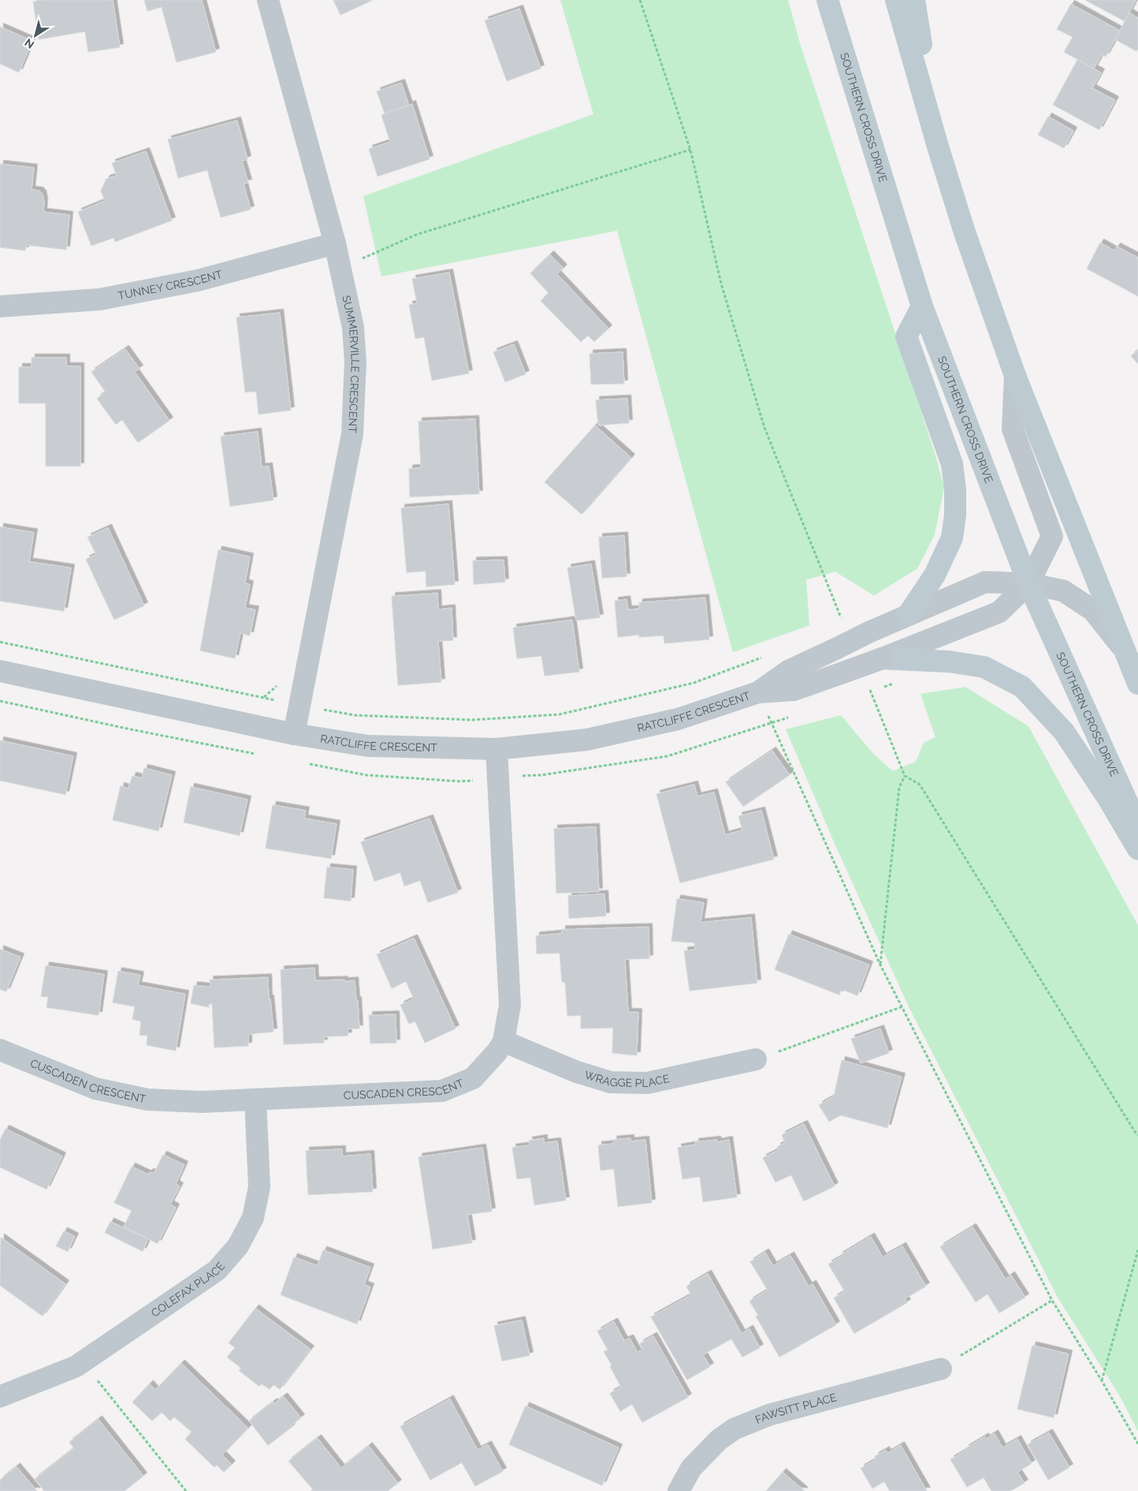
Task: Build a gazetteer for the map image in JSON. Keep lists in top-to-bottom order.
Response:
{
  "streets": {
    "main road": ["SOUTHERN CROSS DRIVE"],
    "street": [
      "TUNNEY CRESCENT",
      "SUMMERVILLE CRESCENT",
      "RATCLIFFE CRESCENT",
      "WRAGGE PLACE",
      "CUSCADEN CRESCENT",
      "COLEFAX PLACE",
      "FAWSITT PLACE"
    ]
  },
  "crossings": [
    ["SOUTHERN CROSS DRIVE", "RATCLIFFE CRESCENT"],
    ["TUNNEY CRESCENT", "SUMMERVILLE CRESCENT"],
    ["SUMMERVILLE CRESCENT", "RATCLIFFE CRESCENT"],
    ["RATCLIFFE CRESCENT", "CUSCADEN CRESCENT"],
    ["WRAGGE PLACE", "CUSCADEN CRESCENT"],
    ["CUSCADEN CRESCENT", "COLEFAX PLACE"]
  ],
  "north": "bottom left"
}
